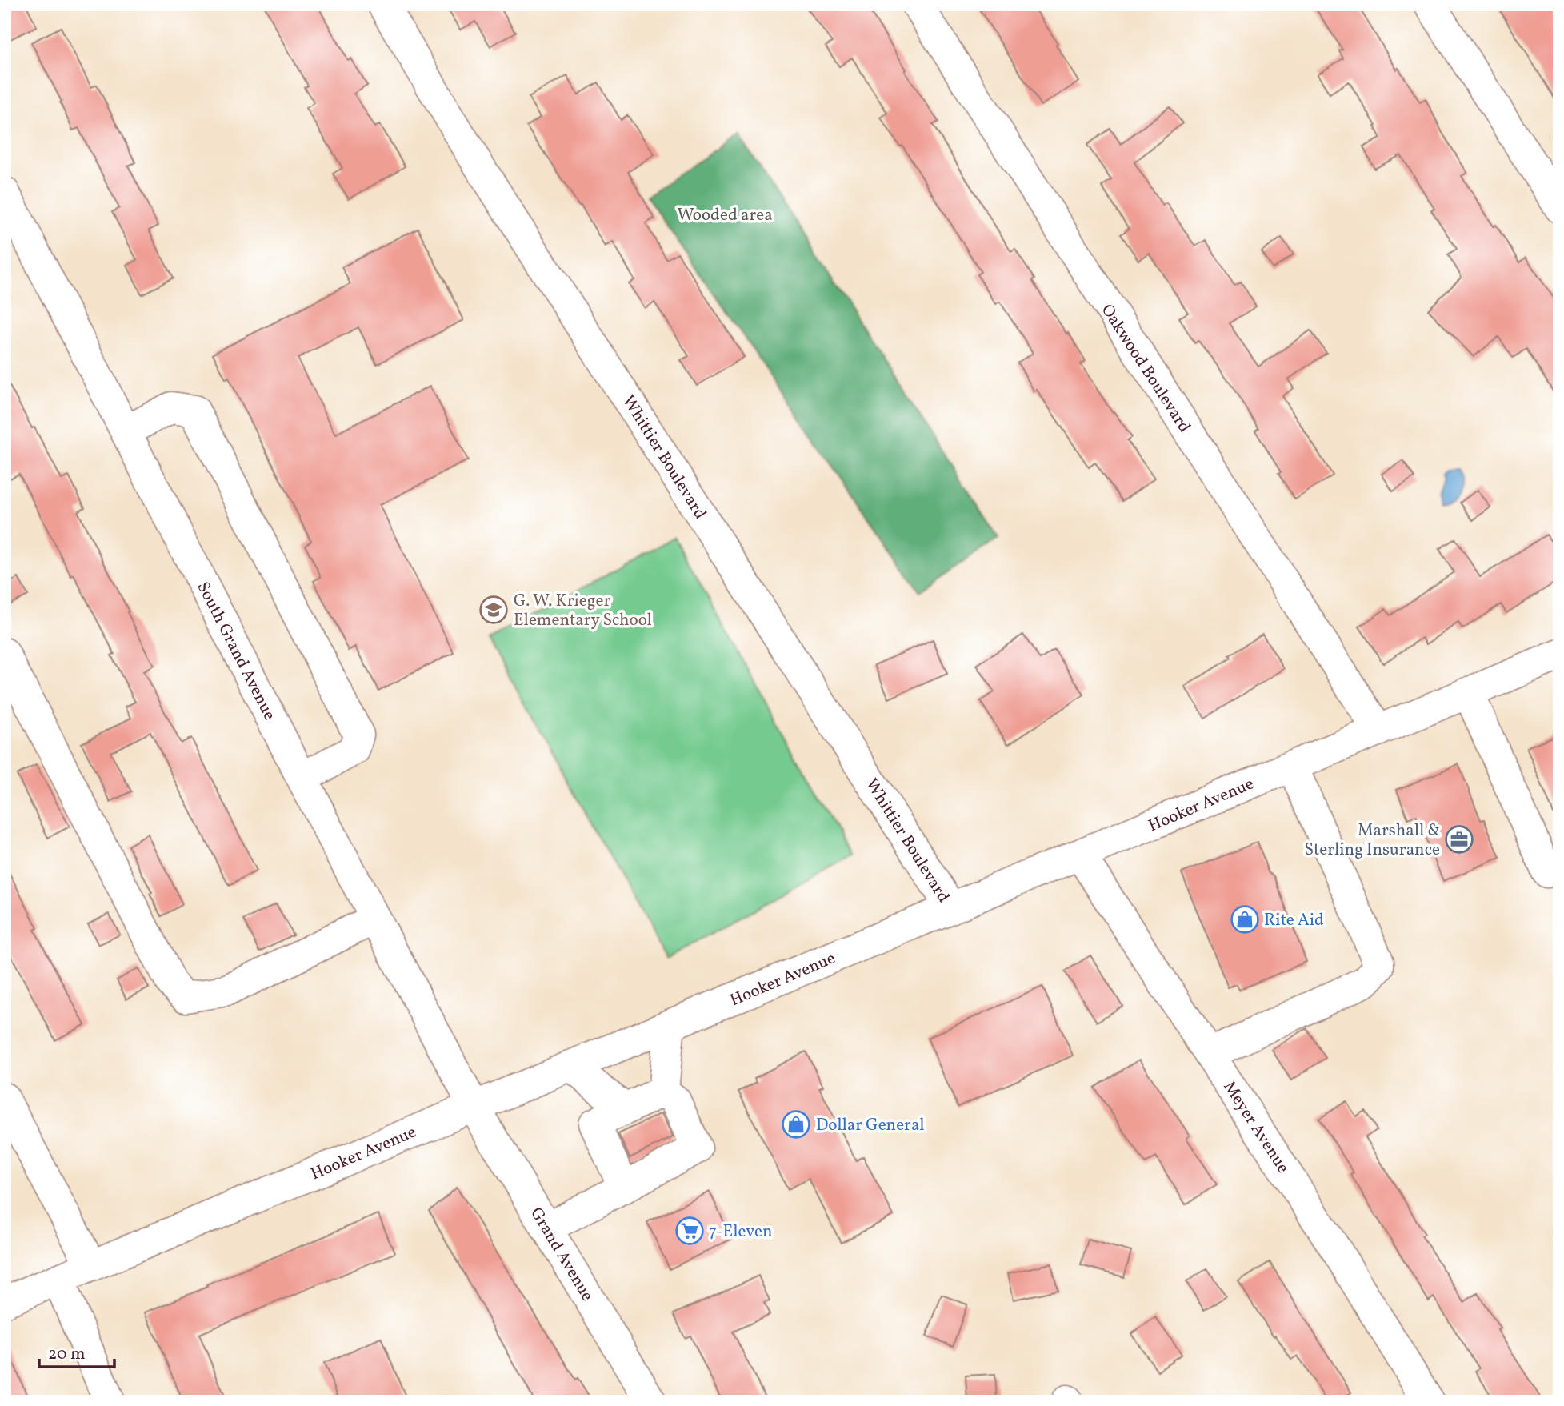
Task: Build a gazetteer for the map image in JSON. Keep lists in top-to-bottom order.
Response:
{
  "streets": {
    "street": [
      "Oakwood Boulevard",
      "Whittier Boulevard",
      "South Grand Avenue",
      "Hooker Avenue",
      "Meyer Avenue",
      "Grand Avenue"
    ]
  },
  "crossings": [
    ["Oakwood Boulevard", "Hooker Avenue"],
    ["Whittier Boulevard", "Hooker Avenue"],
    ["South Grand Avenue", "Hooker Avenue"],
    ["South Grand Avenue", "Grand Avenue"],
    ["Hooker Avenue", "Meyer Avenue"],
    ["Hooker Avenue", "Grand Avenue"]
  ],
  "parks": ["Wooded area"],
  "places": {
    "school or university": ["G. W. Krieger Elementary School"],
    "office": ["Marshall & Sterling Insurance"],
    "shop": ["Rite Aid", "Dollar General"],
    "supermarket": ["7-Eleven"]
  },
  "scale_bar": "20 m"
}
